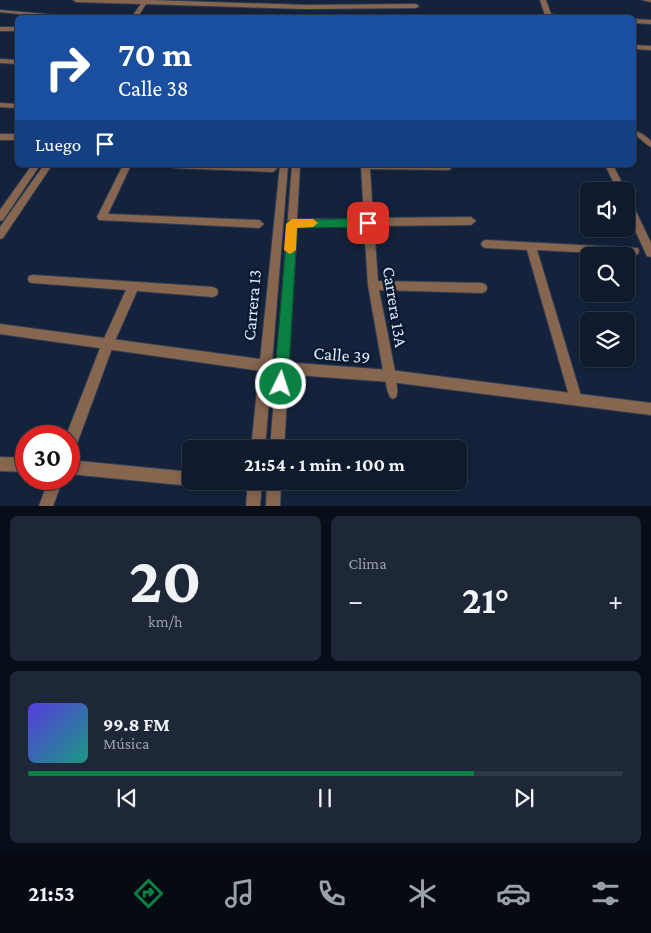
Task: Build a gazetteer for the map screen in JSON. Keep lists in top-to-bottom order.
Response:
{
  "streets": {
    "street": ["Carrera 13", "Carrera 13A", "Calle 39"]
  },
  "crossings": [
    ["Carrera 13", "Calle 39"],
    ["Carrera 13A", "Calle 39"]
  ],
  "page": {
    "turn": ["70 m", "Calle 38"],
    "then": "Luego",
    "limit": "30",
    "trip": "21:54 · 1 min · 100 m",
    "tile": [
      ["20", "km/h"],
      "Clima"
    ],
    "heat": ["−", "21°", "+"],
    "song": ["99.8 FM", "Música"],
    "tabs": "21:53"
  }
}
